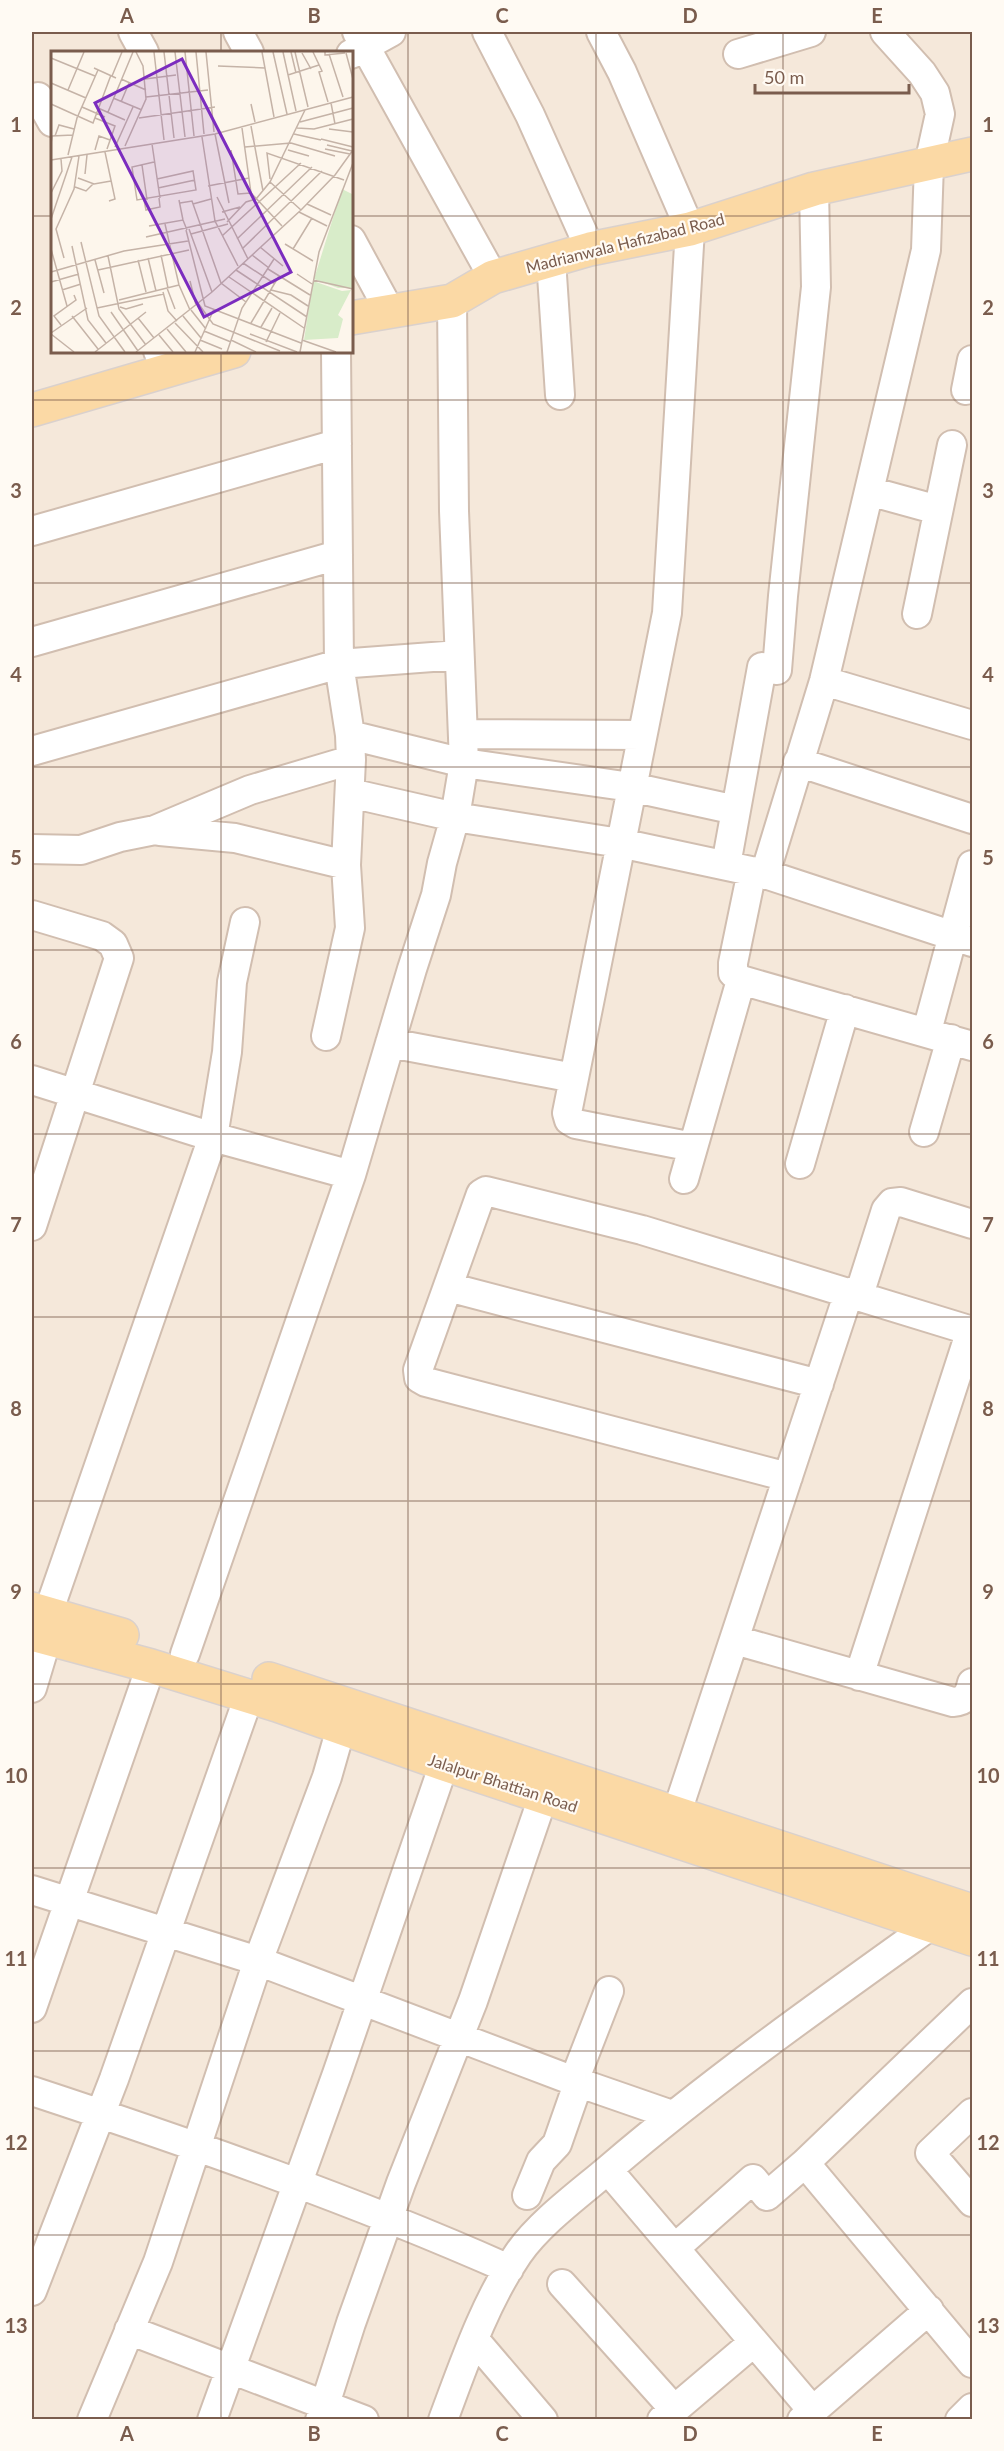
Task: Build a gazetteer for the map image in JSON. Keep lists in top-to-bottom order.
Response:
{
  "streets": {
    "main road": ["Madrianwala Hafizabad Road", "Jalalpur Bhattian Road"]
  },
  "scale_bar": "50 m",
  "grid": {
    "columns": [
      "A",
      "B",
      "C",
      "D",
      "E"
    ],
    "rows": [
      "1",
      "2",
      "3",
      "4",
      "5",
      "6",
      "7",
      "8",
      "9",
      "10",
      "11",
      "12",
      "13"
    ]
  }
}
